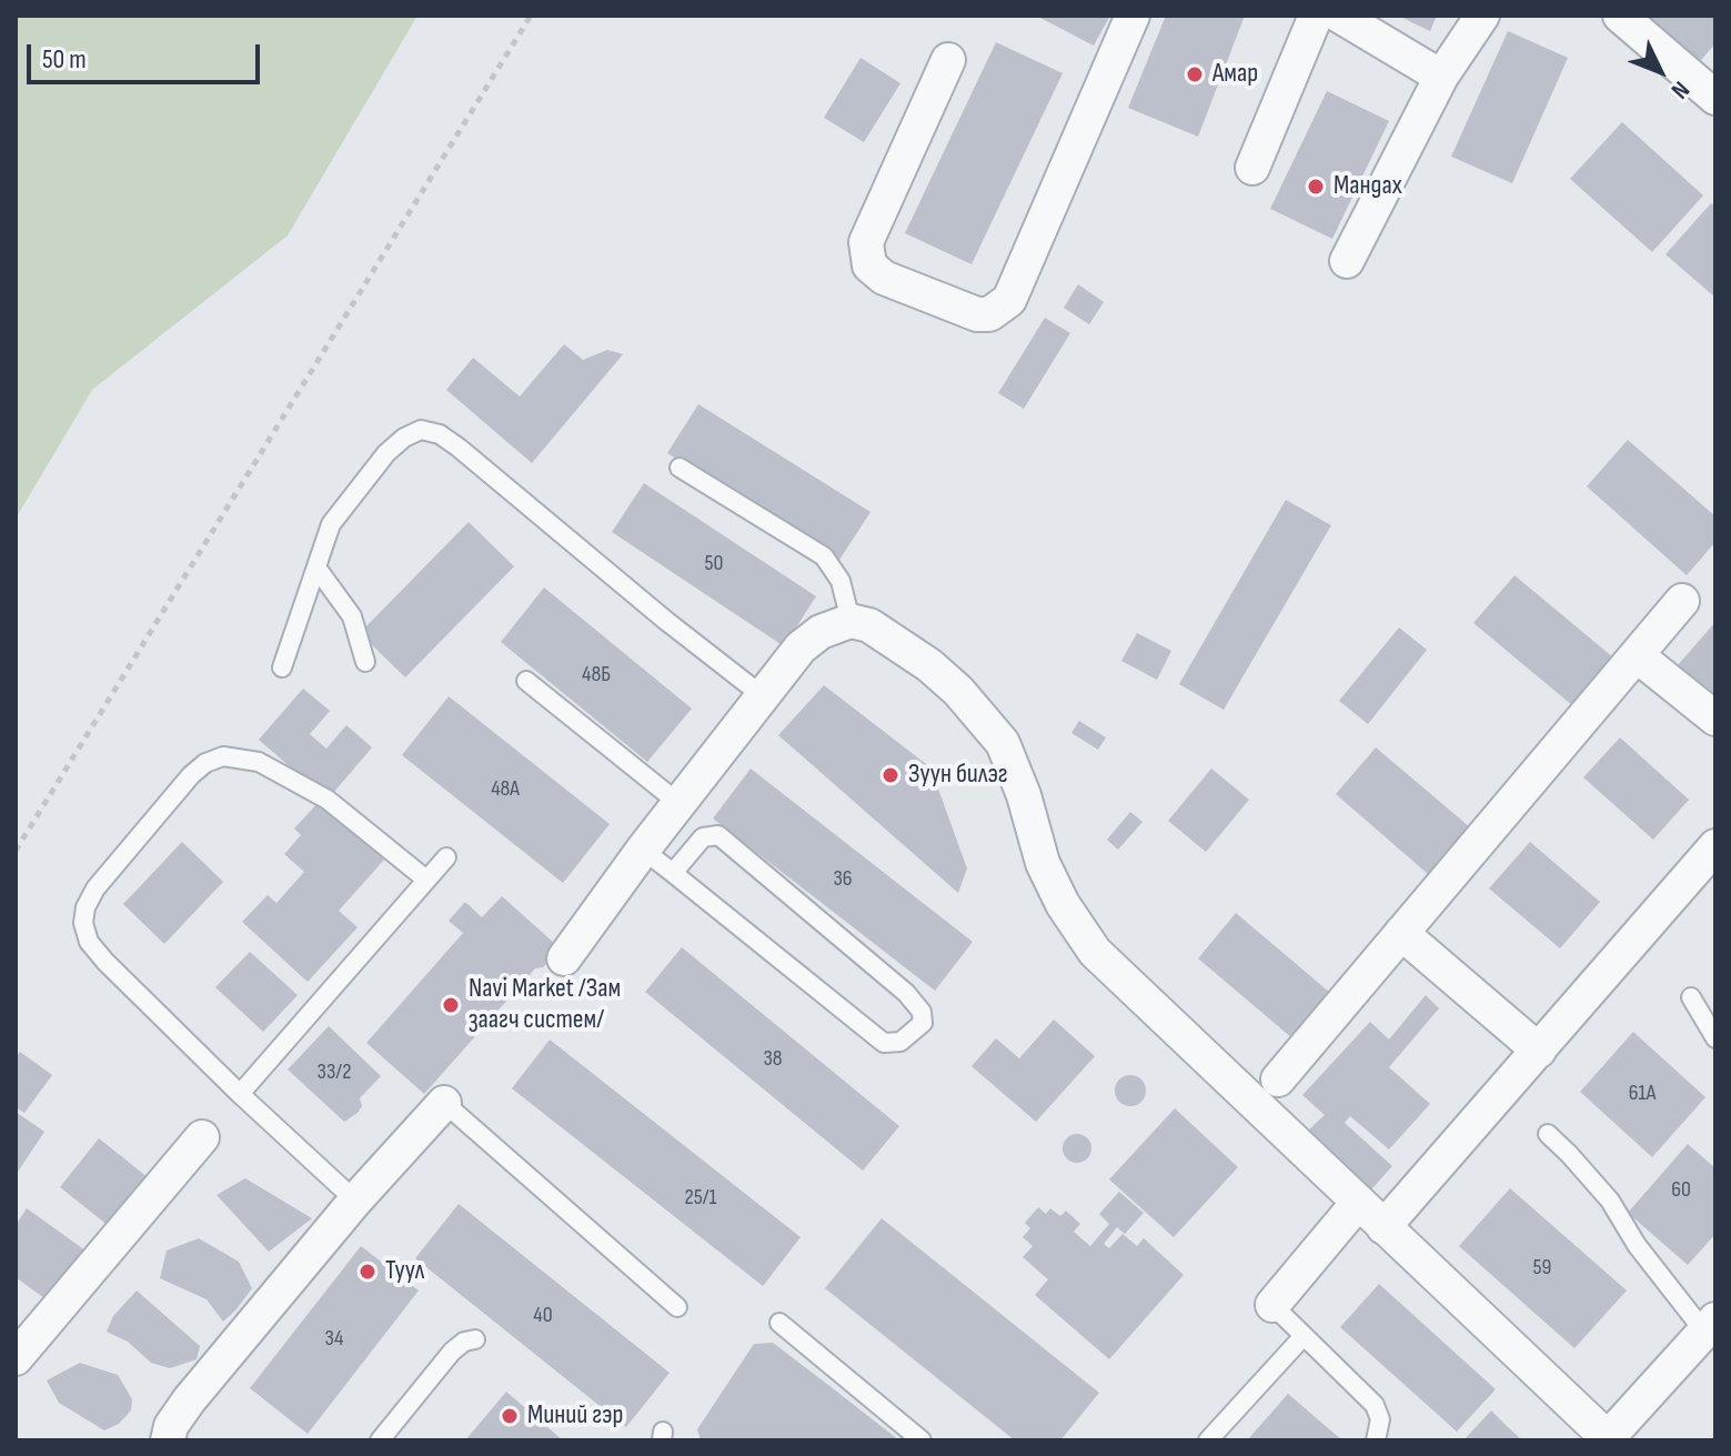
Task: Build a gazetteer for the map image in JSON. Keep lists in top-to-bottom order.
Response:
{
  "places": [
    "Амар",
    "Мандах",
    "Зуун билэг",
    "Navi Market /Зам заагч систем/",
    "Туул",
    "Миний гэр"
  ],
  "house_numbers": [
    "50",
    "48Б",
    "48А",
    "36",
    "38",
    "33/2",
    "61A",
    "60",
    "25/1",
    "59",
    "40",
    "34"
  ],
  "scale_bar": "50 m",
  "north": "bottom right"
}
